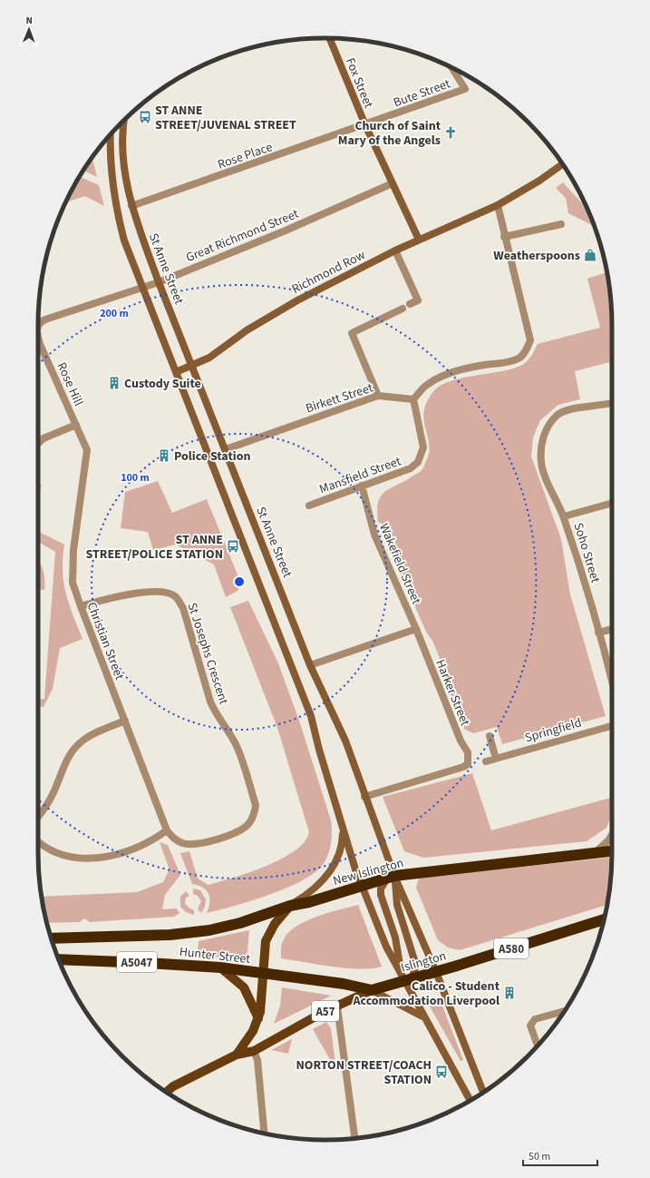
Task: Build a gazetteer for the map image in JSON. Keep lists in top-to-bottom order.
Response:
{
  "streets": {
    "highway": [
      "New Islington",
      "A580",
      "Hunter Street",
      "Islington",
      "A5047"
    ],
    "main road": [
      "Fox Street",
      "St Anne Street",
      "Richmond Row",
      "A57"
    ],
    "street": [
      "Bute Street",
      "Rose Place",
      "Great Richmond Street",
      "Rose Hill",
      "Birkett Street",
      "Mansfield Street",
      "Soho Street",
      "Wakefield Street",
      "Christian Street",
      "St Josephs Crescent",
      "Harker Street",
      "Springfield"
    ]
  },
  "crossings": [
    ["Fox Street", "Bute Street"],
    ["Fox Street", "Rose Place"],
    ["Fox Street", "Great Richmond Street"],
    ["Fox Street", "Richmond Row"],
    ["Bute Street", "Rose Place"],
    ["Rose Place", "St Anne Street"],
    ["Great Richmond Street", "St Anne Street"],
    ["St Anne Street", "Richmond Row"],
    ["St Anne Street", "Birkett Street"],
    ["St Anne Street", "Harker Street"],
    ["St Anne Street", "New Islington"],
    ["St Anne Street", "Islington"],
    ["Rose Hill", "Christian Street"],
    ["Birkett Street", "Mansfield Street"],
    ["Mansfield Street", "Wakefield Street"],
    ["Wakefield Street", "Harker Street"],
    ["Christian Street", "St Josephs Crescent"],
    ["New Islington", "Hunter Street"],
    ["New Islington", "A57"],
    ["Hunter Street", "Islington"],
    ["Hunter Street", "A57"],
    ["Islington", "A57"]
  ],
  "places": {
    "bus stop": ["ST ANNE STREET/JUVENAL STREET", "ST ANNE STREET/POLICE STATION", "NORTON STREET/COACH STATION"],
    "church": ["Church of Saint Mary of the Angels"],
    "shop": ["Weatherspoons"],
    "building": ["Custody Suite", "Police Station", "Calico - Student Accommodation Liverpool"]
  },
  "scale_bar": "50 m",
  "north": "top",
  "rings": ["200 m", "100 m"]
}
